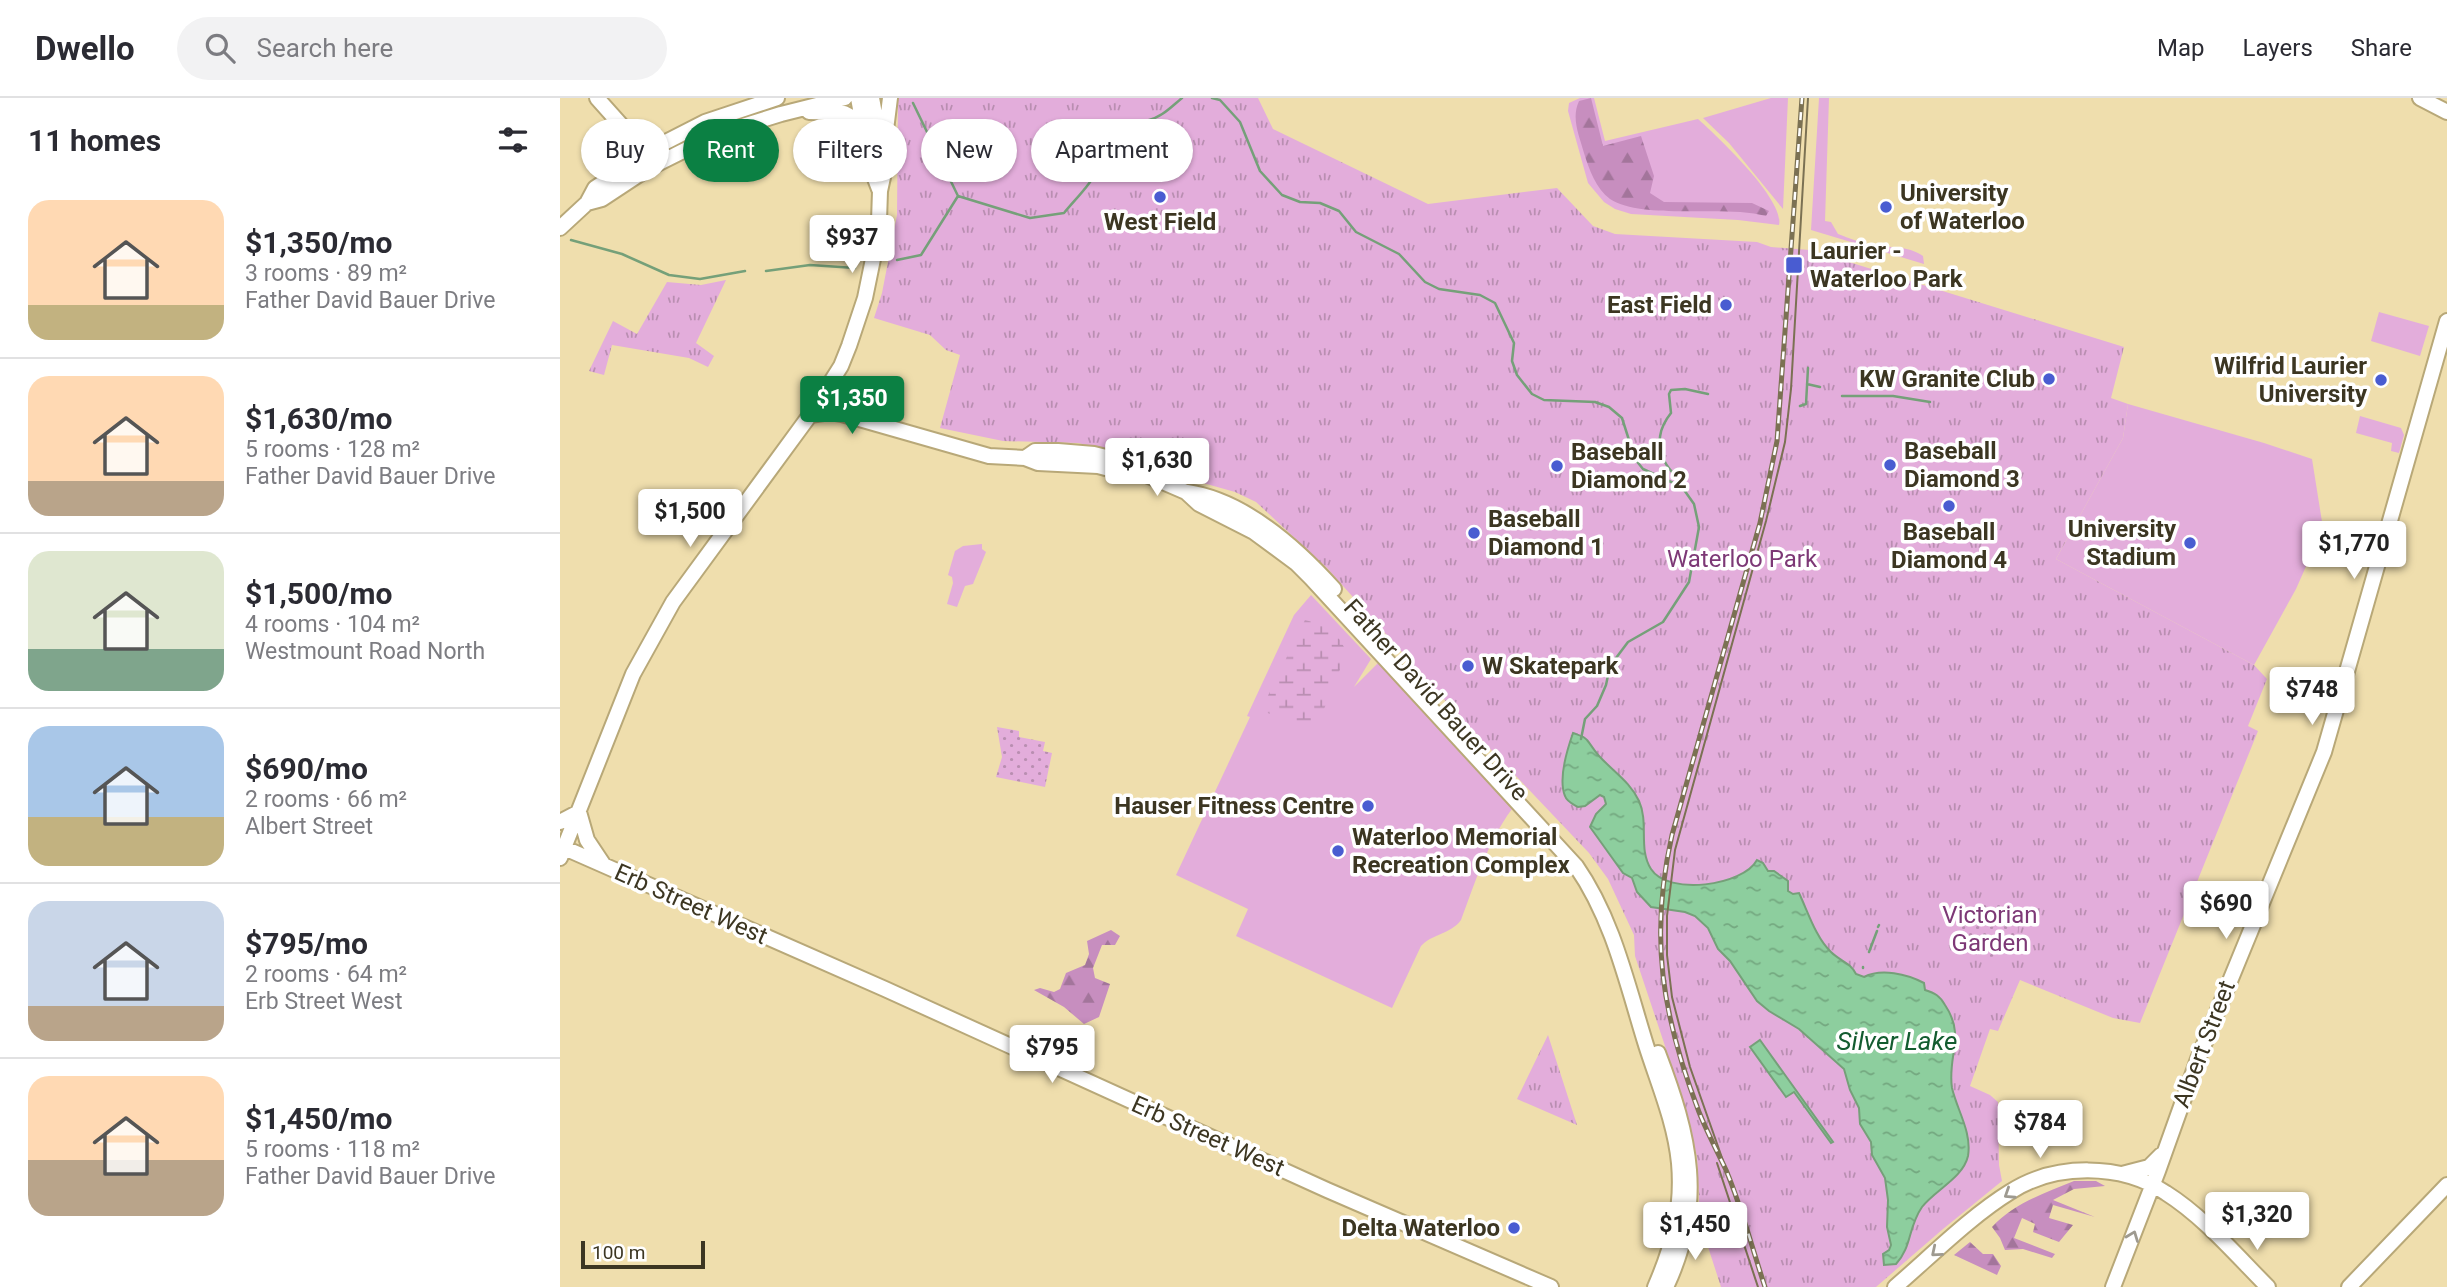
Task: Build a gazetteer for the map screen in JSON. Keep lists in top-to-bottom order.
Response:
{
  "streets": {
    "street": ["Father David Bauer Drive", "Erb Street West", "Albert Street"]
  },
  "water": ["Silver Lake"],
  "parks": ["Waterloo Park", "Victorian Garden"],
  "places": {
    "other": [
      "West Field",
      "University of Waterloo",
      "East Field",
      "KW Granite Club",
      "Wilfrid Laurier University",
      "Baseball Diamond 3",
      "Baseball Diamond 2",
      "Baseball Diamond 4",
      "Baseball Diamond 1",
      "University Stadium",
      "W Skatepark",
      "Hauser Fitness Centre",
      "Waterloo Memorial Recreation Complex",
      "Delta Waterloo"
    ],
    "transit": ["Laurier - Waterloo Park"]
  },
  "scale_bar": "100 m",
  "page": {
    "header": "Dwello",
    "search": "Search here",
    "nav": ["Map", "Layers", "Share"],
    "heading": "11 homes",
    "chip": [
      "Buy",
      "Rent",
      "Filters",
      "New",
      "Apartment"
    ],
    "list": [
      {
        "name": "$1,350/mo",
        "note": "3 rooms · 89 m² · Father David Bauer Drive"
      },
      {
        "name": "$1,630/mo",
        "note": "5 rooms · 128 m² · Father David Bauer Drive"
      },
      {
        "name": "$1,500/mo",
        "note": "4 rooms · 104 m² · Westmount Road North"
      },
      {
        "name": "$690/mo",
        "note": "2 rooms · 66 m² · Albert Street"
      },
      {
        "name": "$795/mo",
        "note": "2 rooms · 64 m² · Erb Street West"
      },
      {
        "name": "$1,450/mo",
        "note": "5 rooms · 118 m² · Father David Bauer Drive"
      }
    ],
    "price": [
      "$937",
      "$1,350",
      "$1,630",
      "$1,500",
      "$1,770",
      "$748",
      "$690",
      "$795",
      "$784",
      "$1,320",
      "$1,450"
    ],
    "scale": "100 m"
  }
}
